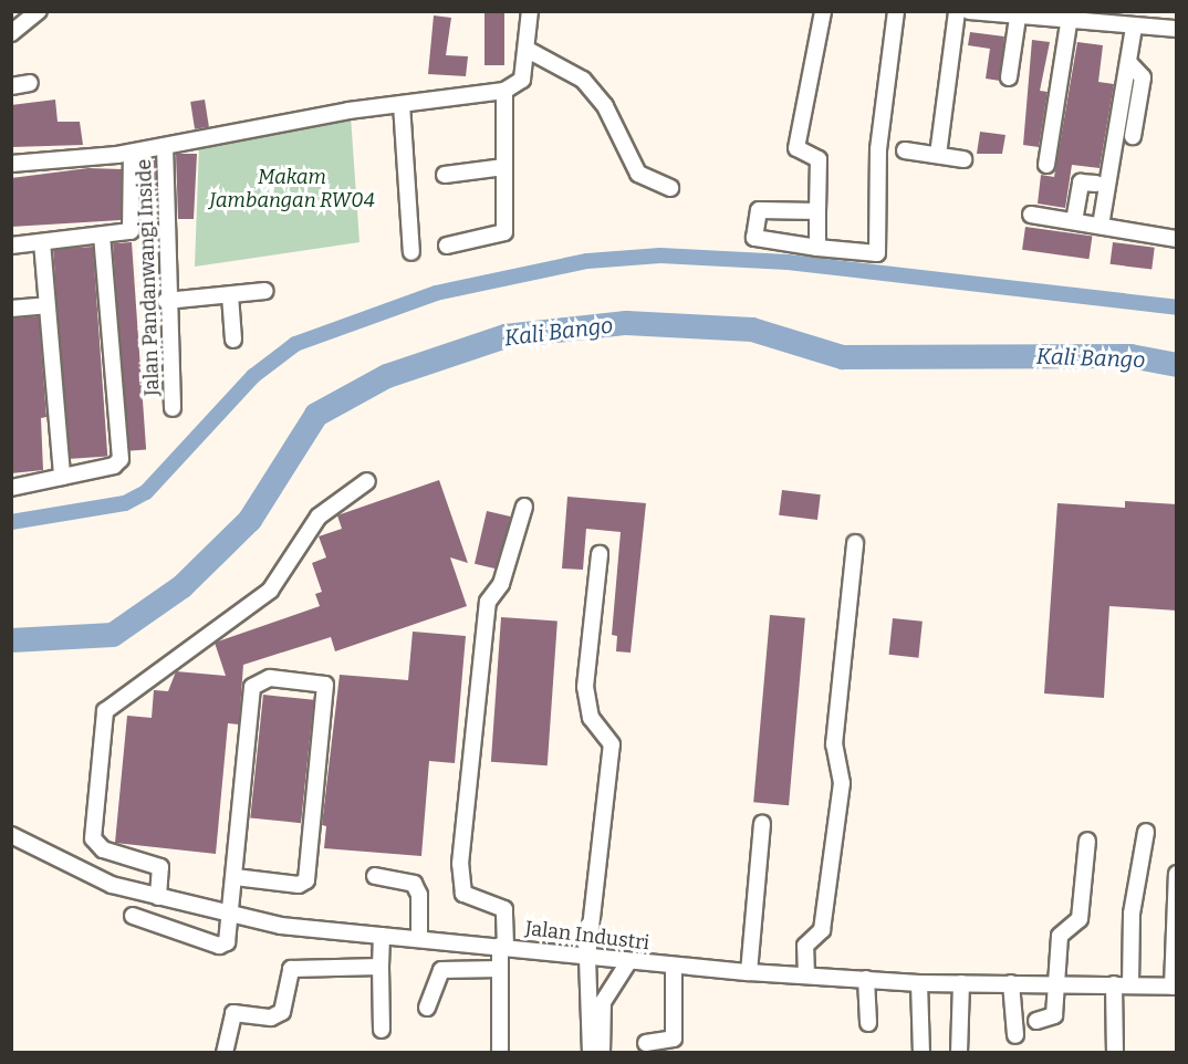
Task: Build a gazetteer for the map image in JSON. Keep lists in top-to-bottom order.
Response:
{
  "streets": {
    "street": ["Jalan Pandanwangi Inside", "Jalan Industri"]
  },
  "water": ["Kali Bango"],
  "parks": ["Makam Jambangan RW04"]
}
